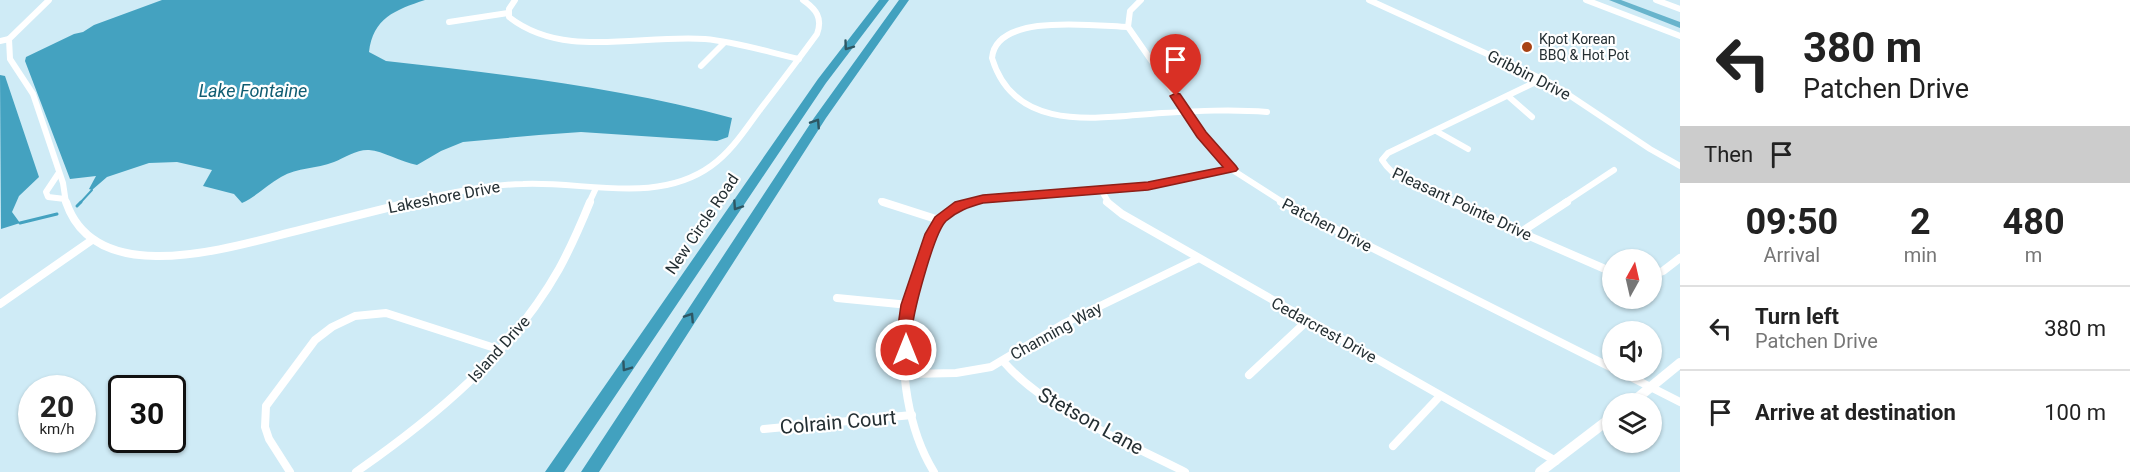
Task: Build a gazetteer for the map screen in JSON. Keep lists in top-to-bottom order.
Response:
{
  "streets": {
    "highway": ["New Circle Road"],
    "street": [
      "Gribbin Drive",
      "Lakeshore Drive",
      "Pleasant Pointe Drive",
      "Patchen Drive",
      "Cedarcrest Drive",
      "Channing Way",
      "Island Drive",
      "Stetson Lane",
      "Colrain Court"
    ]
  },
  "crossings": [
    ["Gribbin Drive", "Pleasant Pointe Drive"],
    ["Lakeshore Drive", "Island Drive"],
    ["Cedarcrest Drive", "Channing Way"],
    ["Channing Way", "Stetson Lane"]
  ],
  "water": ["Lake Fontaine"],
  "places": ["Kpot Korean BBQ & Hot Pot"],
  "north": "top",
  "page": {
    "turn": ["380 m", "Patchen Drive"],
    "then": "Then",
    "eta": [
      "09:50",
      "Arrival",
      "2",
      "min",
      "480",
      "m"
    ],
    "list": [
      {
        "name": "Turn left",
        "note": "Patchen Drive",
        "value": "380 m"
      },
      {
        "name": "Arrive at destination",
        "value": "100 m"
      }
    ],
    "speed": "20 km/h",
    "limit": "30"
  }
}
